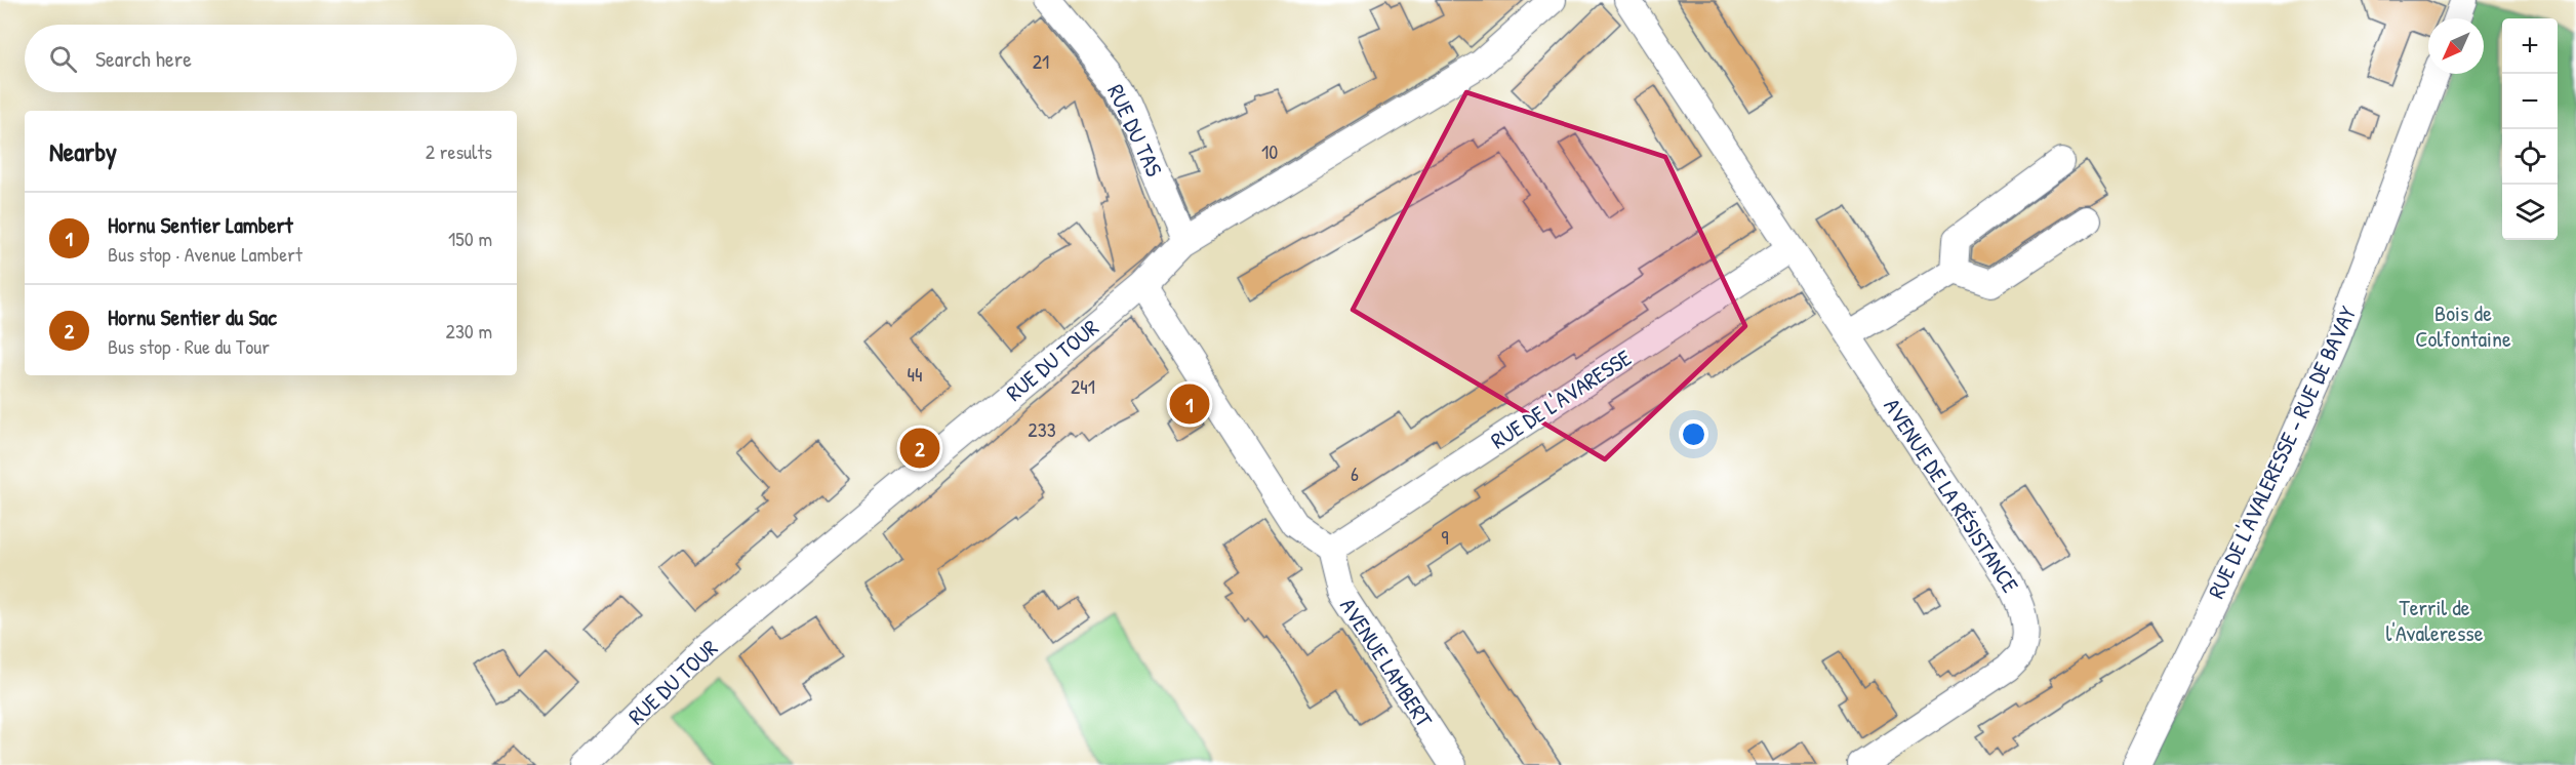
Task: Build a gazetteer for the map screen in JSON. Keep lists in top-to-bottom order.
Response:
{
  "streets": {
    "street": [
      "RUE DU TAS",
      "RUE DU TOUR",
      "RUE DE L'AVARESSE",
      "RUE DE L'AVALERESSE - RUE DE BAVAY",
      "AVENUE DE LA RÉSISTANCE",
      "AVENUE LAMBERT"
    ]
  },
  "crossings": [
    ["RUE DU TAS", "RUE DU TOUR"],
    ["RUE DE L'AVARESSE", "AVENUE DE LA RÉSISTANCE"],
    ["RUE DE L'AVARESSE", "AVENUE LAMBERT"]
  ],
  "parks": ["Bois de Colfontaine", "Terril de l'Avaleresse"],
  "house_numbers": [
    "21",
    "10",
    "44",
    "241",
    "233",
    "6",
    "9"
  ],
  "north": "bottom left",
  "page": {
    "map_buttons": ["+", "−"],
    "search": "Search here",
    "heading": ["Nearby", "2 results"],
    "list": [
      {
        "mark": "1",
        "name": "Hornu Sentier Lambert",
        "note": "Bus stop · Avenue Lambert",
        "value": "150 m"
      },
      {
        "mark": "2",
        "name": "Hornu Sentier du Sac",
        "note": "Bus stop · Rue du Tour",
        "value": "230 m"
      }
    ],
    "pins": ["1", "2"]
  }
}
